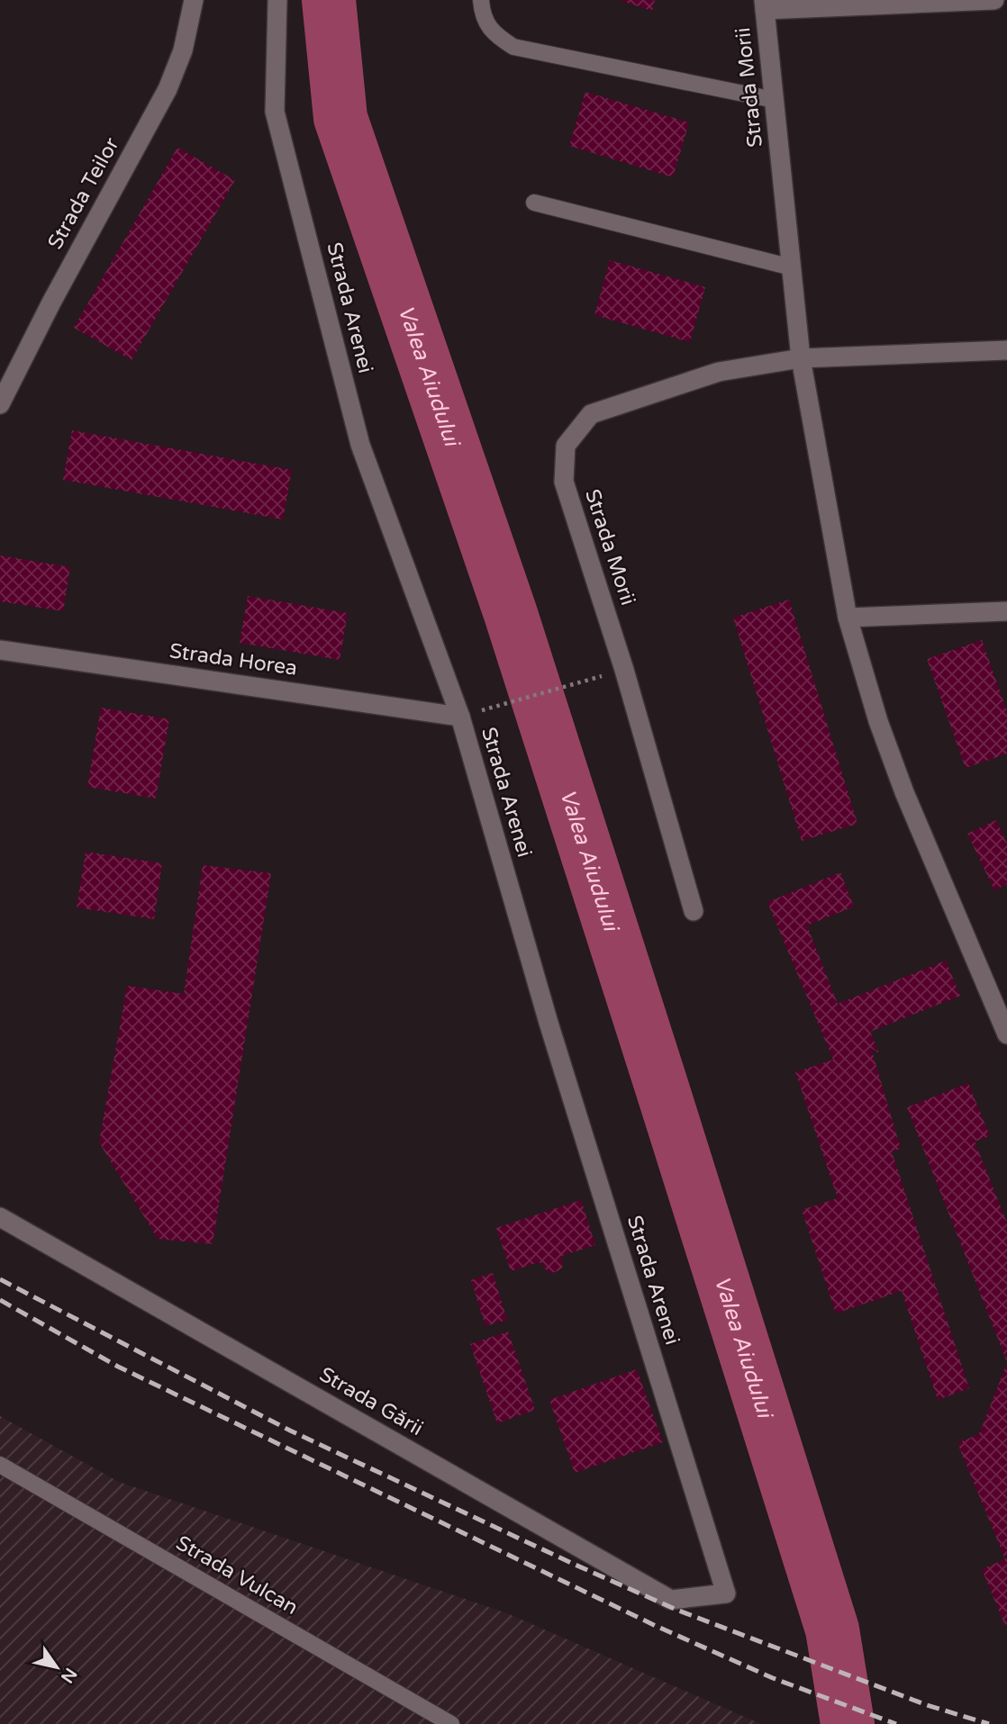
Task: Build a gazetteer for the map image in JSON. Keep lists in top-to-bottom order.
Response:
{
  "streets": {
    "street": [
      "Strada Morii",
      "Strada Teilor",
      "Strada Arenei",
      "Strada Horea",
      "Strada Gării"
    ],
    "lane": ["Strada Vulcan"]
  },
  "crossings": [
    ["Strada Arenei", "Strada Horea"],
    ["Strada Arenei", "Strada Gării"]
  ],
  "water": ["Valea Aiudului"],
  "north": "bottom right"
}
